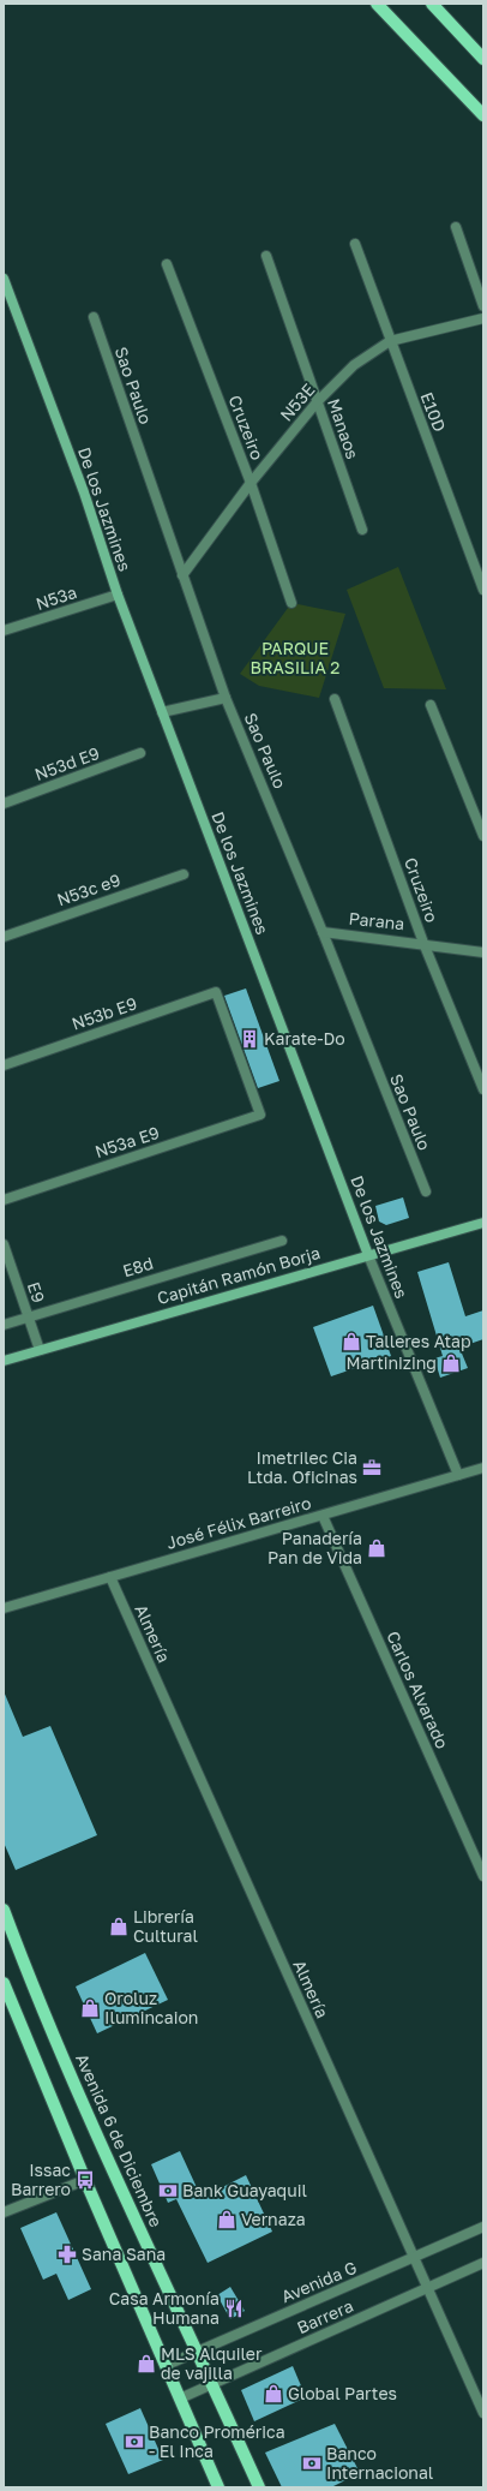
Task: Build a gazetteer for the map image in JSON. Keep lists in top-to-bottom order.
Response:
{
  "streets": {
    "main road": ["Avenida 6 de Diciembre"],
    "street": [
      "Sao Paulo",
      "N53E",
      "E10D",
      "Cruzeiro",
      "Manaos",
      "De los Jazmines",
      "N53a",
      "N53d E9",
      "N53c e9",
      "Parana",
      "N53b E9",
      "N53a E9",
      "E8d",
      "Capitán Ramón Borja",
      "E9",
      "José Félix Barreiro",
      "Almería",
      "Carlos Alvarado",
      "Avenida G",
      "Barrera"
    ]
  },
  "crossings": [
    ["Sao Paulo", "N53E"],
    ["Sao Paulo", "Parana"],
    ["N53E", "E10D"],
    ["N53E", "Cruzeiro"],
    ["N53E", "Manaos"],
    ["Cruzeiro", "Parana"],
    ["De los Jazmines", "N53a"],
    ["De los Jazmines", "Capitán Ramón Borja"],
    ["De los Jazmines", "José Félix Barreiro"],
    ["N53b E9", "N53a E9"],
    ["E8d", "E9"],
    ["Capitán Ramón Borja", "E9"],
    ["José Félix Barreiro", "Almería"],
    ["José Félix Barreiro", "Carlos Alvarado"],
    ["Almería", "Avenida G"],
    ["Almería", "Barrera"],
    ["Avenida 6 de Diciembre", "Avenida G"],
    ["Avenida 6 de Diciembre", "Barrera"]
  ],
  "parks": ["PARQUE BRASILIA 2"],
  "places": {
    "building": ["Karate-Do"],
    "shop": [
      "Talleres Atap",
      "Martinizing",
      "Panadería Pan de Vida",
      "Librería Cultural",
      "Oroluz Ilumincaion",
      "Vernaza",
      "MLS Alquiler de vajilla",
      "Global Partes"
    ],
    "office": ["Imetrilec Cia Ltda. Oficinas"],
    "bus stop": ["Issac Barrero"],
    "bank": ["Bank Guayaquil", "Banco Promérica - El Inca", "Banco Internacional"],
    "pharmacy": ["Sana Sana"],
    "restaurant": ["Casa Armonía Humana"]
  }
}
